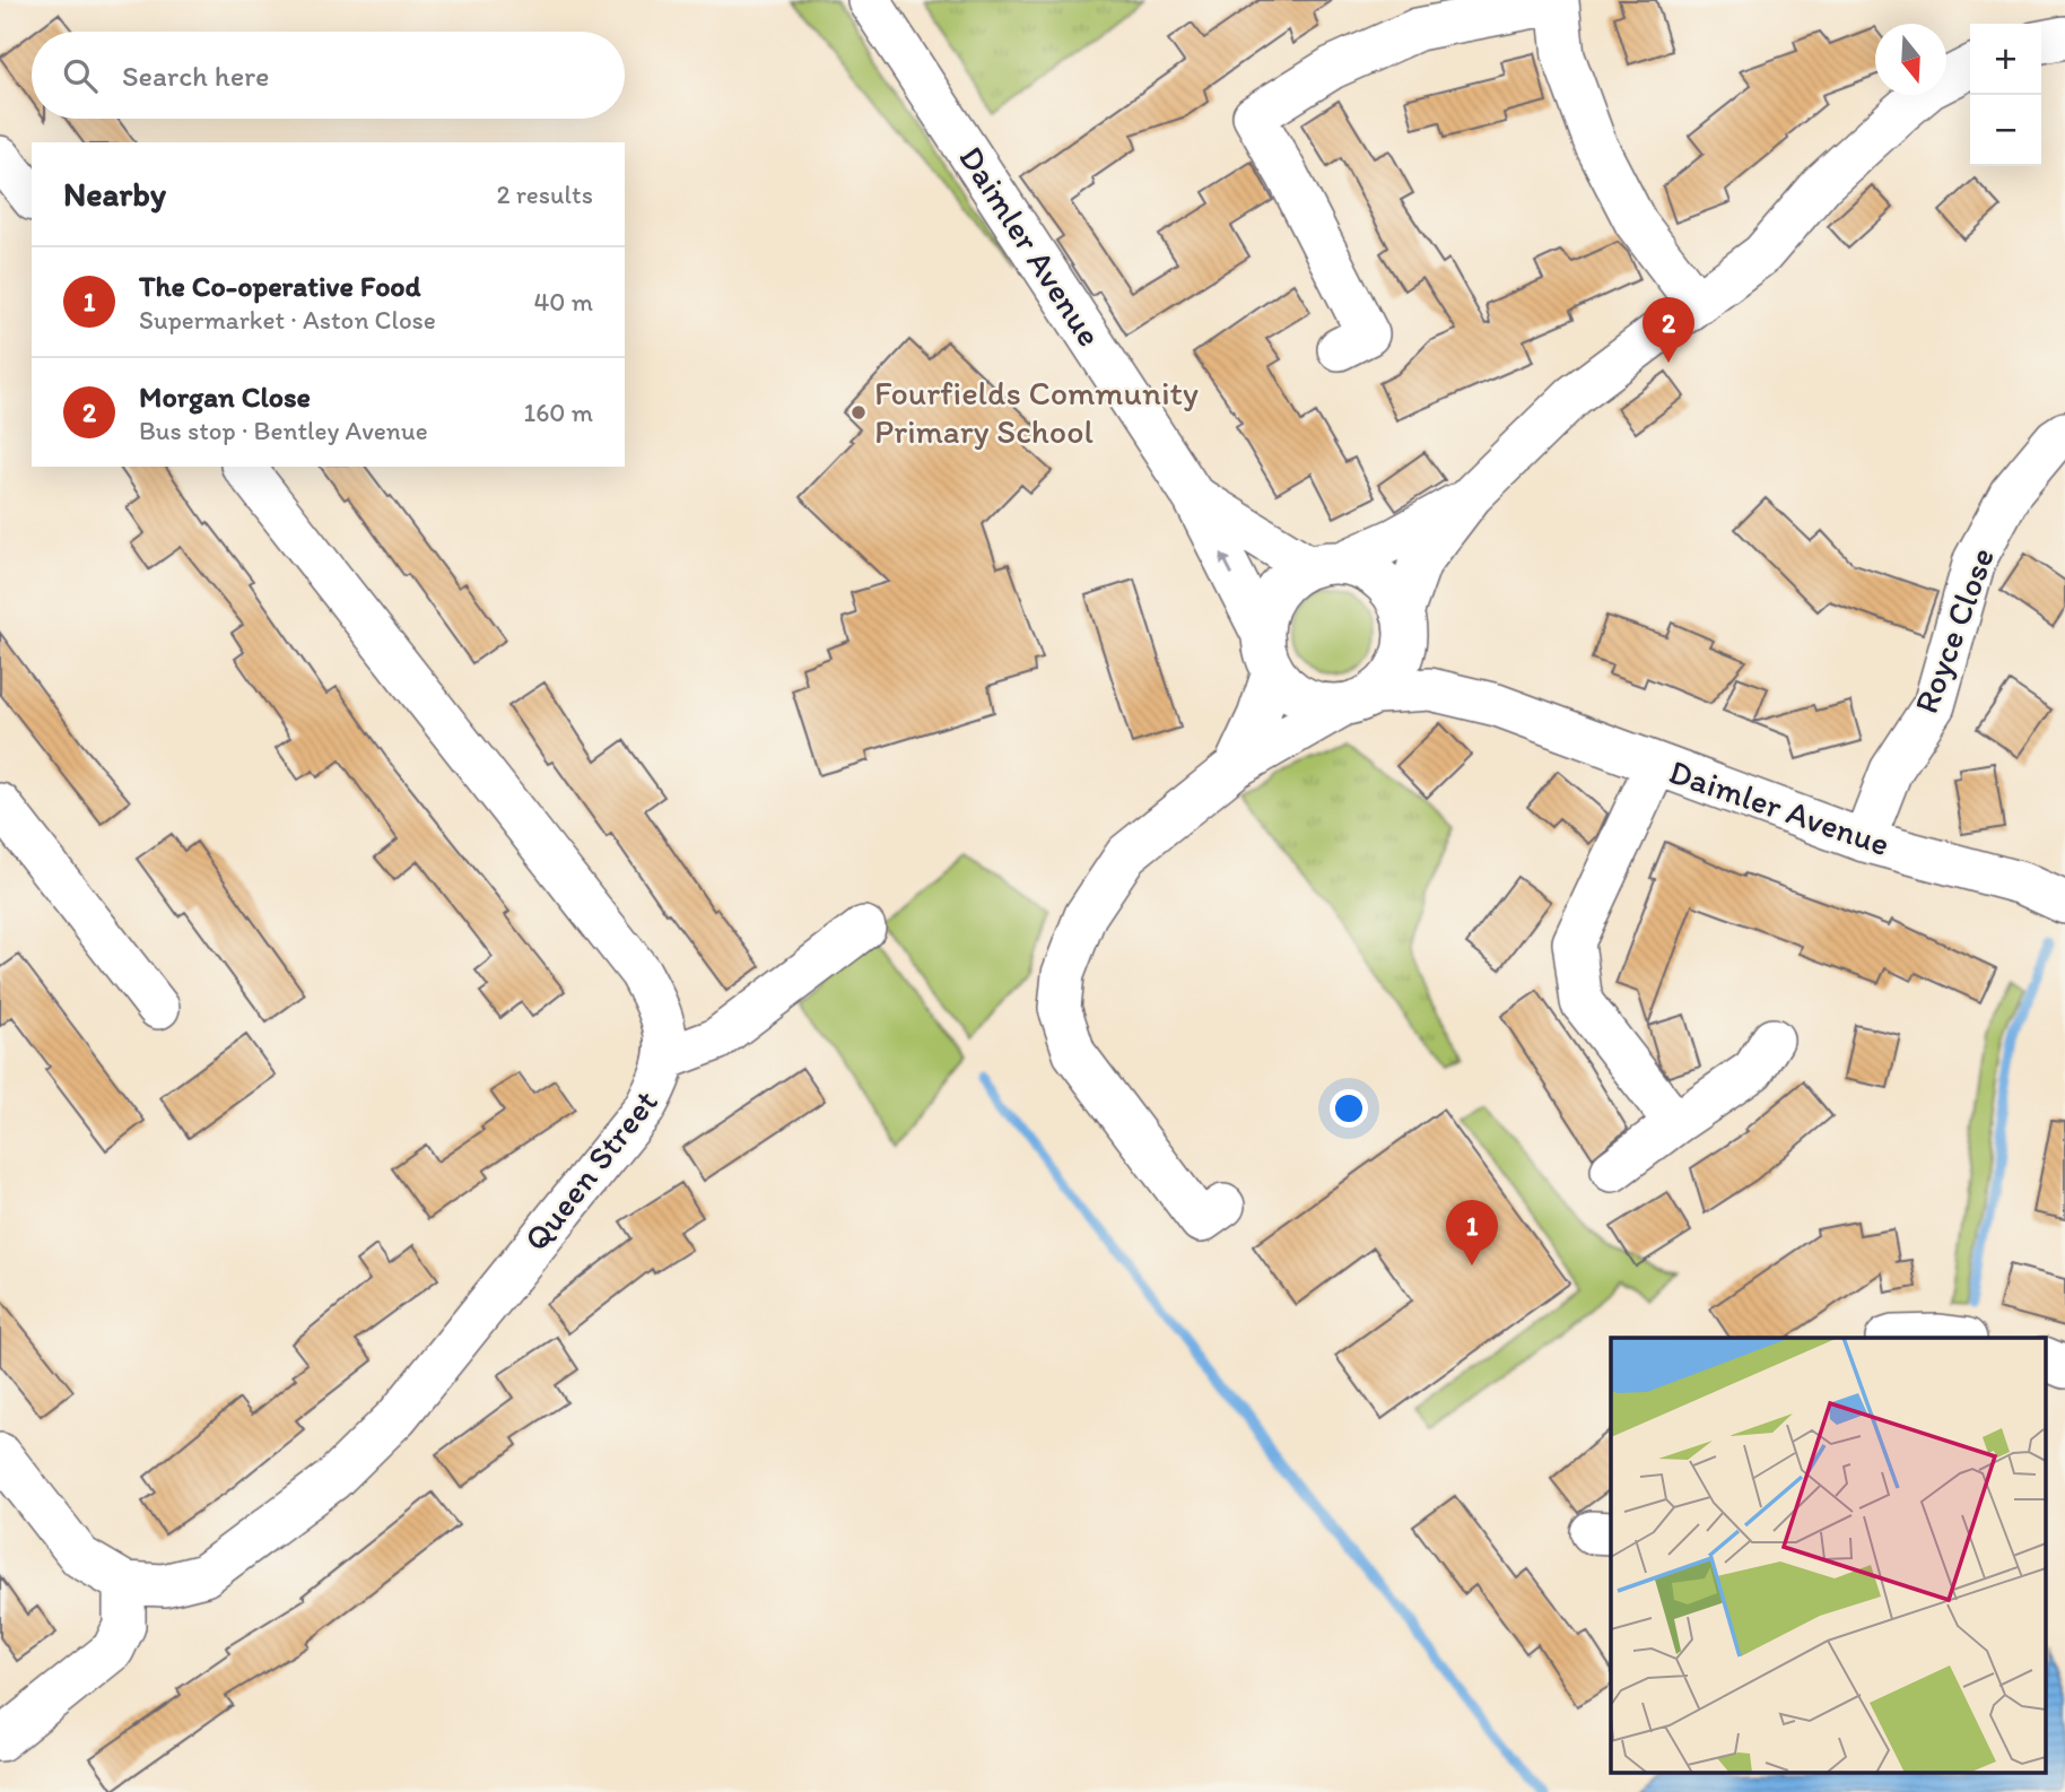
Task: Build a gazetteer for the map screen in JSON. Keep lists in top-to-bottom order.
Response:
{
  "streets": {
    "street": ["Daimler Avenue", "Royce Close", "Queen Street"]
  },
  "crossings": [
    ["Daimler Avenue", "Royce Close"]
  ],
  "places": ["Fourfields Community Primary School"],
  "north": "bottom",
  "page": {
    "map_buttons": ["+", "−"],
    "search": "Search here",
    "heading": ["Nearby", "2 results"],
    "list": [
      {
        "mark": "1",
        "name": "The Co-operative Food",
        "note": "Supermarket · Aston Close",
        "value": "40 m"
      },
      {
        "mark": "2",
        "name": "Morgan Close",
        "note": "Bus stop · Bentley Avenue",
        "value": "160 m"
      }
    ],
    "pins": ["2", "1"]
  }
}
